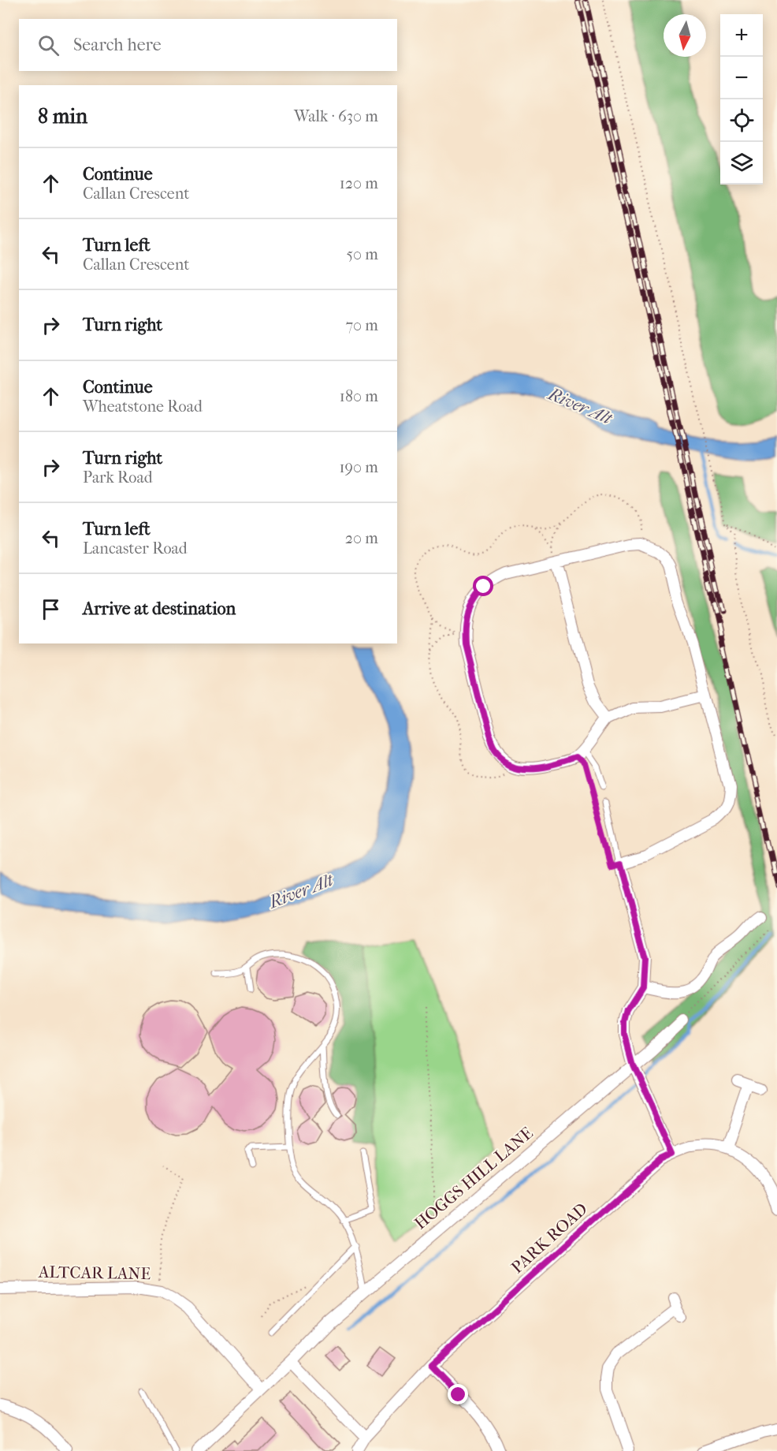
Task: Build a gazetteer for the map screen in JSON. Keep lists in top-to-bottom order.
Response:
{
  "streets": {
    "street": ["HOGGS HILL LANE", "PARK ROAD", "ALTCAR LANE"]
  },
  "crossings": [
    ["HOGGS HILL LANE", "ALTCAR LANE"]
  ],
  "water": ["River Alt"],
  "north": "bottom",
  "page": {
    "map_buttons": ["+", "−"],
    "search": "Search here",
    "heading": ["8 min", "Walk · 630 m"],
    "list": [
      ["Continue", "Callan Crescent", "120 m"],
      ["Turn left", "Callan Crescent", "50 m"],
      ["Turn right", "70 m"],
      ["Continue", "Wheatstone Road", "180 m"],
      ["Turn right", "Park Road", "190 m"],
      ["Turn left", "Lancaster Road", "20 m"],
      "Arrive at destination"
    ]
  }
}
